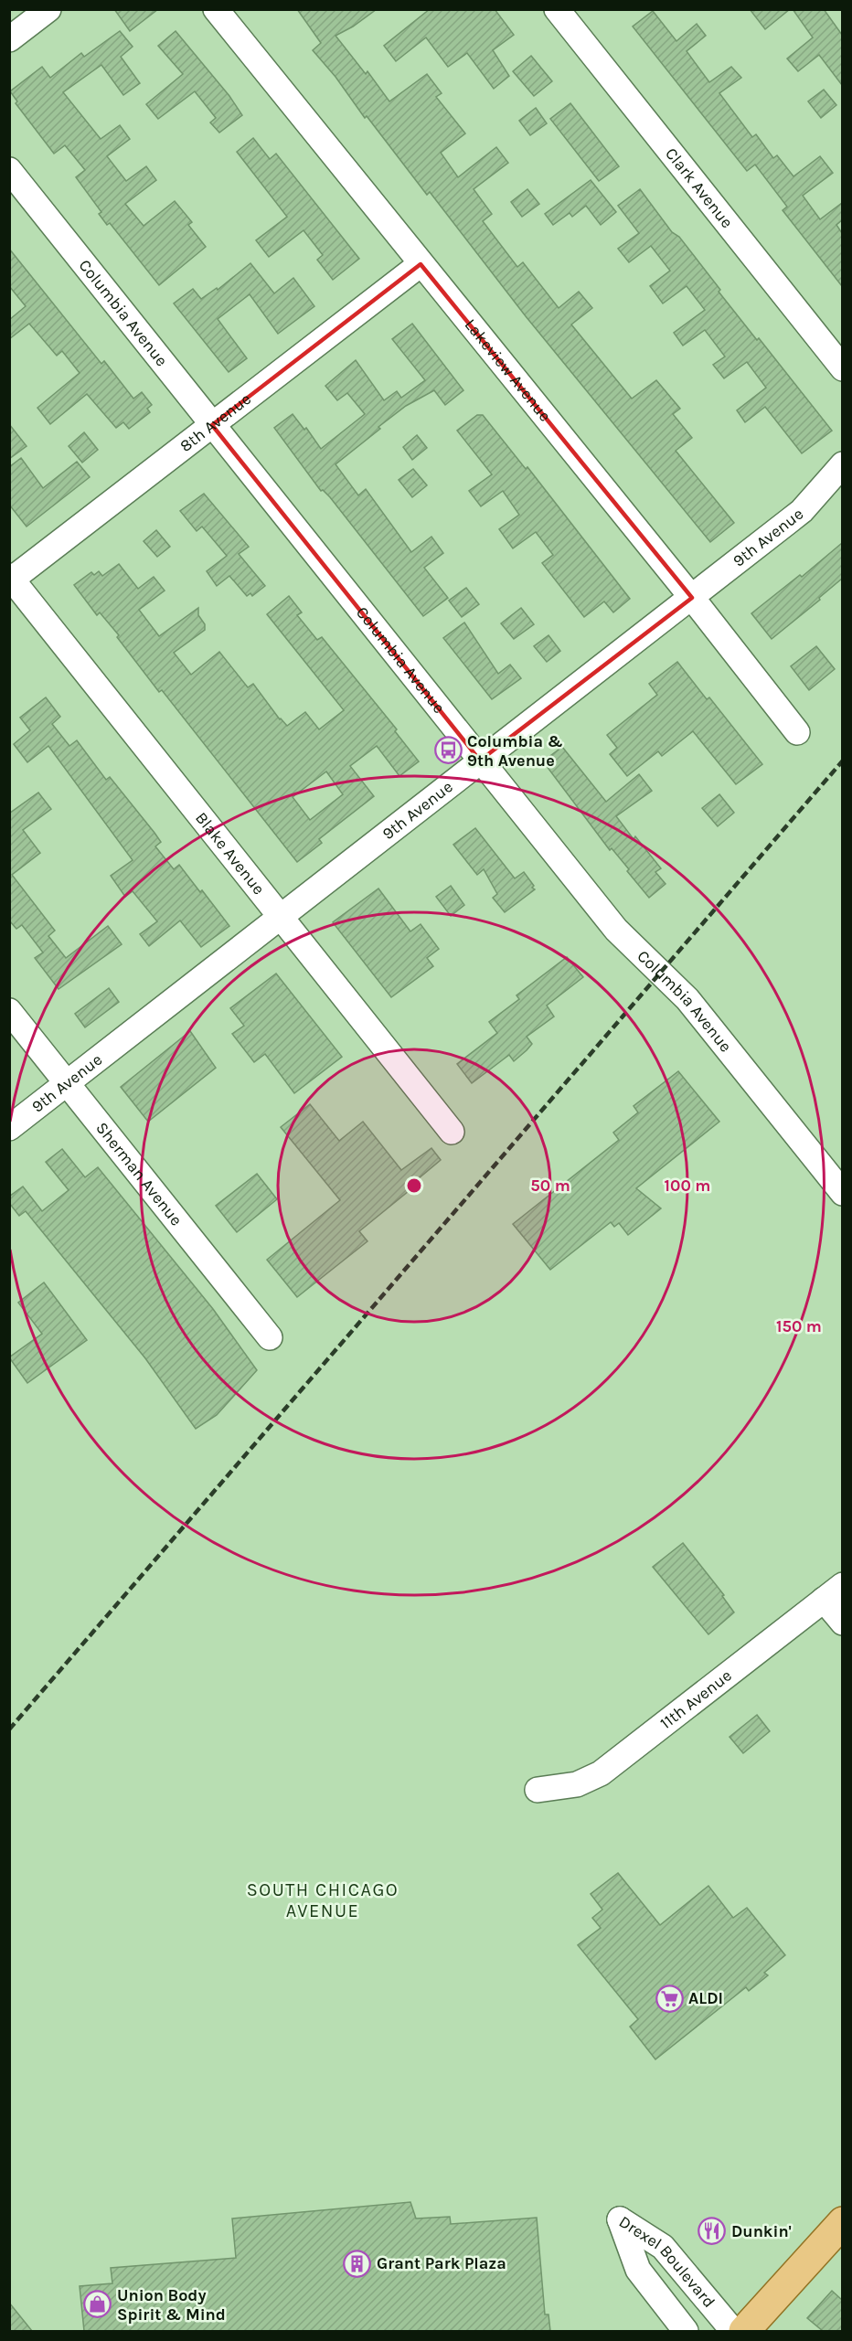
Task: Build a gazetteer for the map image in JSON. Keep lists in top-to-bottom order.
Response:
{
  "streets": {
    "street": [
      "Clark Avenue",
      "Columbia Avenue",
      "Lakeview Avenue",
      "8th Avenue",
      "9th Avenue",
      "Blake Avenue",
      "Sherman Avenue",
      "11th Avenue",
      "Drexel Boulevard"
    ]
  },
  "crossings": [
    ["Columbia Avenue", "8th Avenue"],
    ["Columbia Avenue", "9th Avenue"],
    ["Lakeview Avenue", "8th Avenue"],
    ["Lakeview Avenue", "9th Avenue"],
    ["8th Avenue", "Blake Avenue"],
    ["9th Avenue", "Blake Avenue"],
    ["9th Avenue", "Sherman Avenue"]
  ],
  "districts": ["SOUTH CHICAGO AVENUE"],
  "places": {
    "bus stop": ["Columbia & 9th Avenue"],
    "supermarket": ["ALDI"],
    "restaurant": ["Dunkin'"],
    "building": ["Grant Park Plaza"],
    "shop": ["Union Body Spirit & Mind"]
  },
  "rings": ["50 m", "100 m", "150 m"]
}
